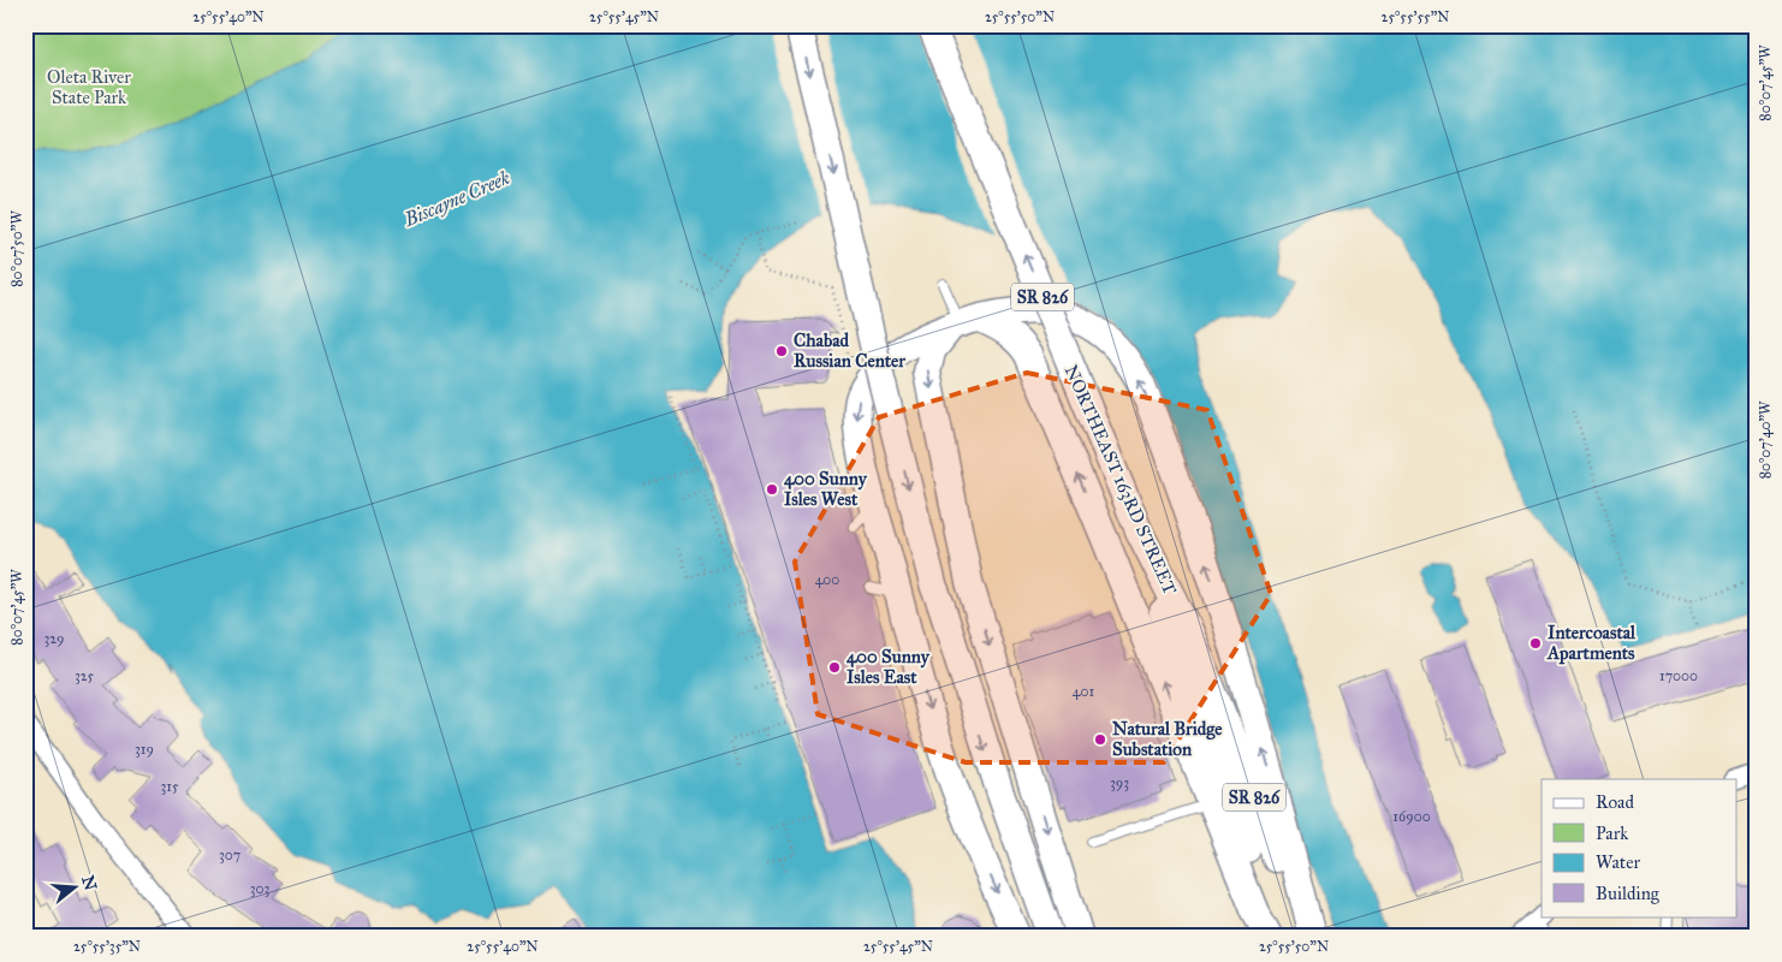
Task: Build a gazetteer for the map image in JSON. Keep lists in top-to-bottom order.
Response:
{
  "streets": {
    "main road": ["SR 826", "NORTHEAST 163RD STREET"]
  },
  "water": ["Biscayne Creek"],
  "parks": ["Oleta River State Park"],
  "places": [
    "Chabad Russian Center",
    "400 Sunny Isles West",
    "Intercoastal Apartments",
    "400 Sunny Isles East",
    "Natural Bridge Substation"
  ],
  "house_numbers": [
    "400",
    "329",
    "325",
    "17000",
    "401",
    "319",
    "393",
    "315",
    "16900",
    "307",
    "303"
  ],
  "legend": [
    "Road",
    "Park",
    "Water",
    "Building"
  ],
  "north": "right",
  "coordinates": [
    "25°55'40\"N",
    "25°55'45\"N",
    "25°55'50\"N",
    "25°55'55\"N",
    "80°07'45\"W",
    "80°07'50\"W",
    "80°07'40\"W",
    "25°55'35\"N"
  ]
}
